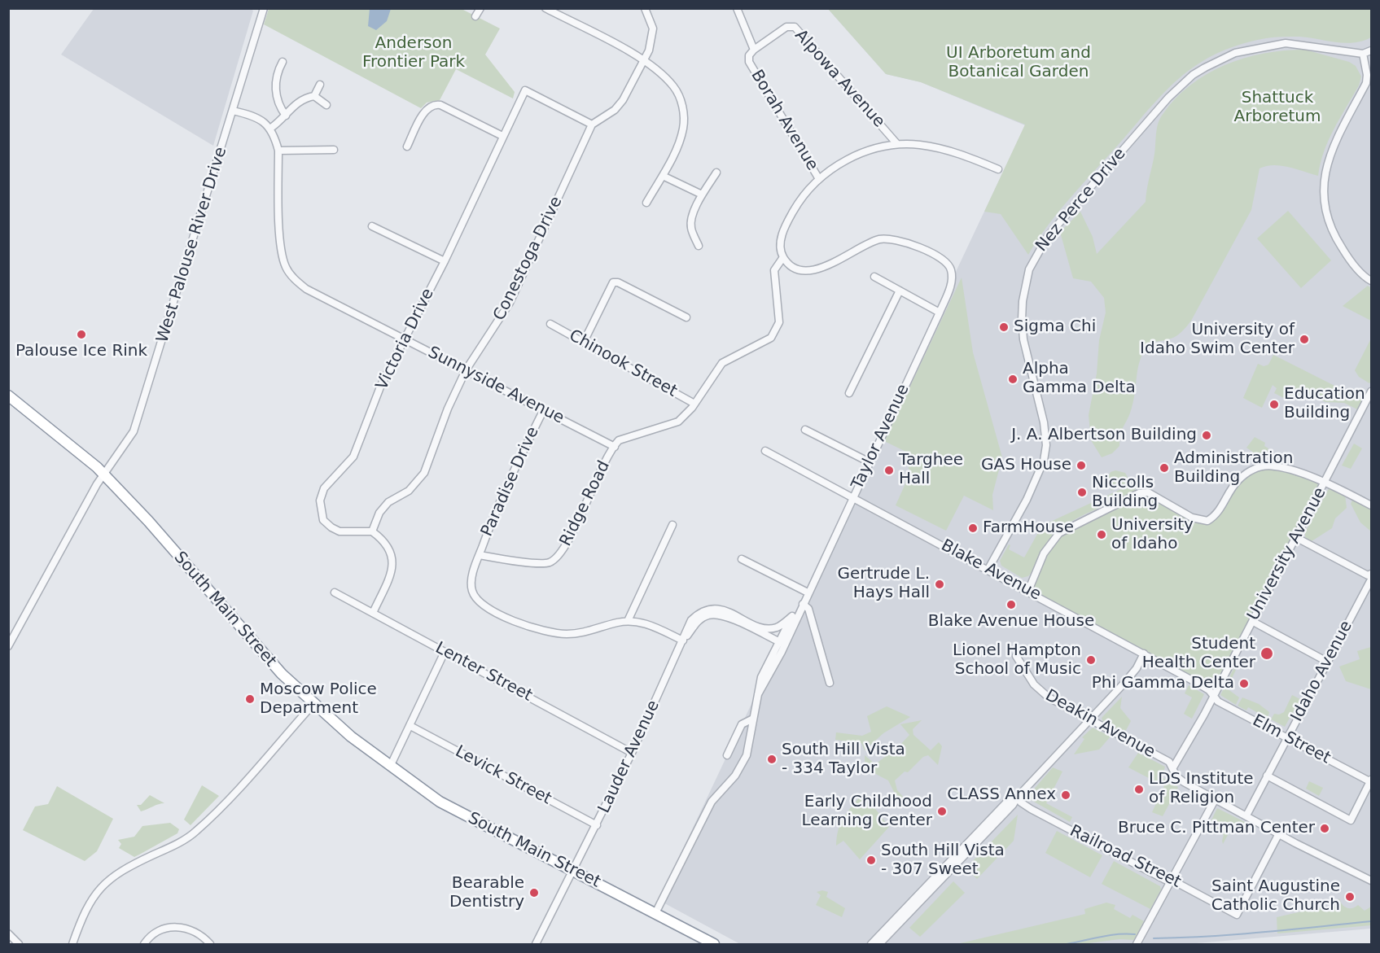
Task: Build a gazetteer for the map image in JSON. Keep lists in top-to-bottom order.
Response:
{
  "streets": {
    "highway": ["South Main Street"],
    "street": [
      "Alpowa Avenue",
      "Borah Avenue",
      "Nez Perce Drive",
      "West Palouse River Drive",
      "Conestoga Drive",
      "Victoria Drive",
      "Chinook Street",
      "Sunnyside Avenue",
      "Taylor Avenue",
      "Paradise Drive",
      "Ridge Road",
      "University Avenue",
      "Blake Avenue",
      "Idaho Avenue",
      "Lenter Street",
      "Deakin Avenue",
      "Elm Street",
      "Lauder Avenue",
      "Levick Street",
      "Railroad Street"
    ]
  },
  "crossings": [
    ["Alpowa Avenue", "Borah Avenue"],
    ["Nez Perce Drive", "Blake Avenue"],
    ["West Palouse River Drive", "South Main Street"],
    ["Conestoga Drive", "Victoria Drive"],
    ["Conestoga Drive", "Sunnyside Avenue"],
    ["Victoria Drive", "Sunnyside Avenue"],
    ["Chinook Street", "Ridge Road"],
    ["Sunnyside Avenue", "Paradise Drive"],
    ["Sunnyside Avenue", "Ridge Road"],
    ["Taylor Avenue", "Ridge Road"],
    ["Taylor Avenue", "Blake Avenue"],
    ["Taylor Avenue", "South Main Street"],
    ["Taylor Avenue", "Lauder Avenue"],
    ["Paradise Drive", "Ridge Road"],
    ["University Avenue", "Blake Avenue"],
    ["University Avenue", "Deakin Avenue"],
    ["University Avenue", "Elm Street"],
    ["Blake Avenue", "Elm Street"],
    ["South Main Street", "Lauder Avenue"],
    ["Idaho Avenue", "Deakin Avenue"],
    ["Idaho Avenue", "Elm Street"],
    ["Lenter Street", "Lauder Avenue"],
    ["Deakin Avenue", "Railroad Street"],
    ["Lauder Avenue", "Levick Street"]
  ],
  "parks": ["Anderson Frontier Park", "UI Arboretum and Botanical Garden", "Shattuck Arboretum"],
  "places": [
    "Sigma Chi",
    "Palouse Ice Rink",
    "University of Idaho Swim Center",
    "Alpha Gamma Delta",
    "Education Building",
    "J. A. Albertson Building",
    "GAS House",
    "Administration Building",
    "Targhee Hall",
    "Niccolls Building",
    "FarmHouse",
    "University of Idaho",
    "Gertrude L. Hays Hall",
    "Blake Avenue House",
    "Student Health Center",
    "Lionel Hampton School of Music",
    "Phi Gamma Delta",
    "Moscow Police Department",
    "South Hill Vista - 334 Taylor",
    "LDS Institute of Religion",
    "CLASS Annex",
    "Early Childhood Learning Center",
    "Bruce C. Pittman Center",
    "South Hill Vista - 307 Sweet",
    "Bearable Dentistry",
    "Saint Augustine Catholic Church"
  ]
}
